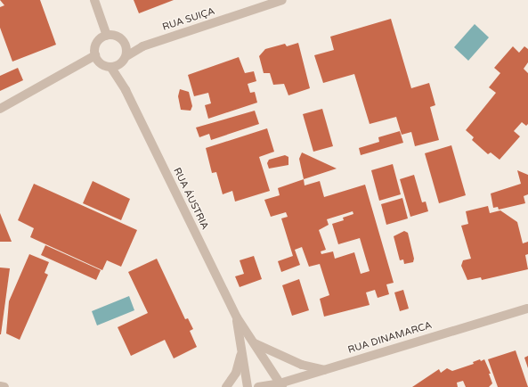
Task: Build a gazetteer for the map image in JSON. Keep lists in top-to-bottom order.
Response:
{
  "streets": {
    "street": ["RUA SUIÇA", "RUA ÁUSTRIA", "RUA DINAMARCA"]
  },
  "crossings": [
    ["RUA SUIÇA", "RUA ÁUSTRIA"],
    ["RUA ÁUSTRIA", "RUA DINAMARCA"]
  ]
}
